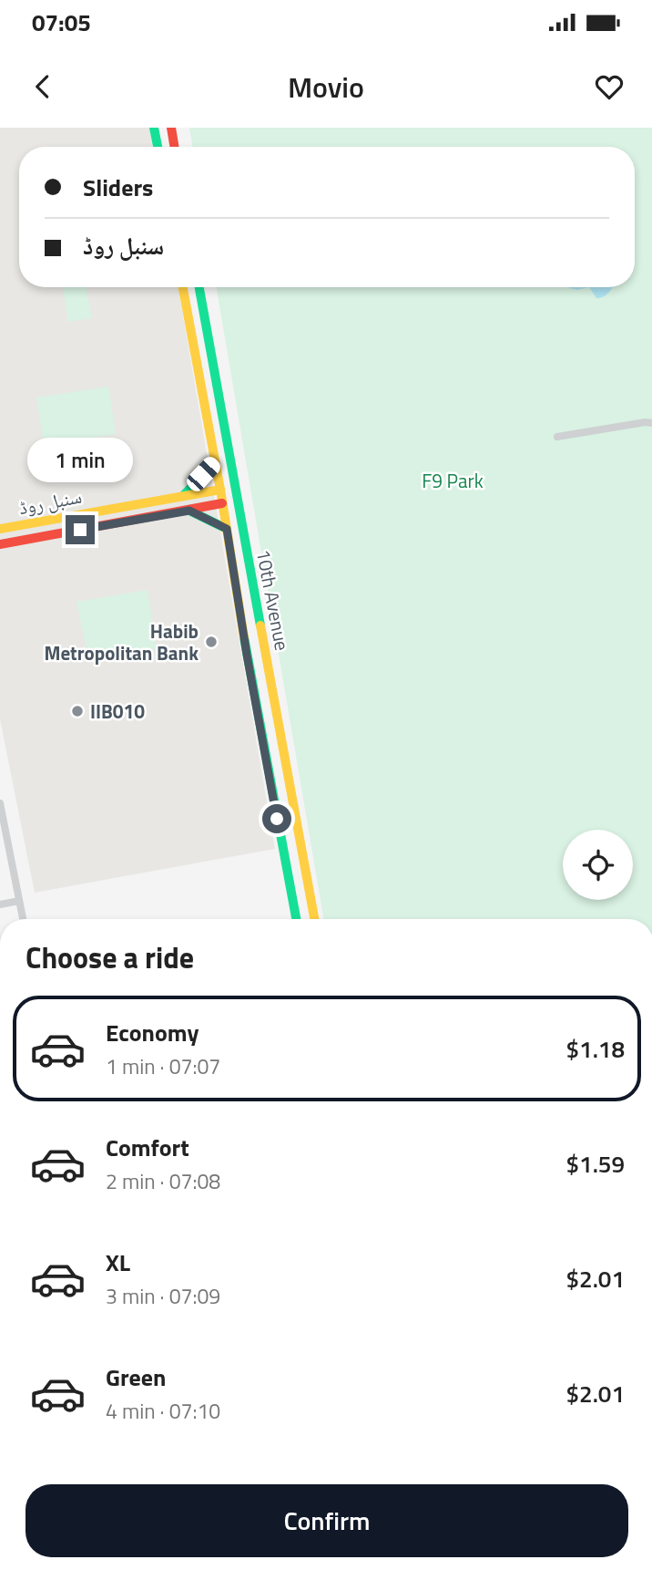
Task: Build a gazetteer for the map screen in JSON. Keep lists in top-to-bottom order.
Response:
{
  "streets": {
    "main road": ["سنبل روڈ", "10th Avenue"]
  },
  "crossings": [
    ["سنبل روڈ", "10th Avenue"]
  ],
  "parks": ["F9 Park"],
  "places": ["Habib Metropolitan Bank", "IIB010"],
  "page": {
    "status": "07:05",
    "header": "Movio",
    "banner": ["Sliders", "سنبل روڈ"],
    "bubble": "1 min",
    "heading": "Choose a ride",
    "list": [
      {
        "name": "Economy",
        "note": "1 min · 07:07",
        "value": "$1.18"
      },
      {
        "name": "Comfort",
        "note": "2 min · 07:08",
        "value": "$1.59"
      },
      {
        "name": "XL",
        "note": "3 min · 07:09",
        "value": "$2.01"
      },
      {
        "name": "Green",
        "note": "4 min · 07:10",
        "value": "$2.01"
      }
    ],
    "buttons": "Confirm"
  }
}
